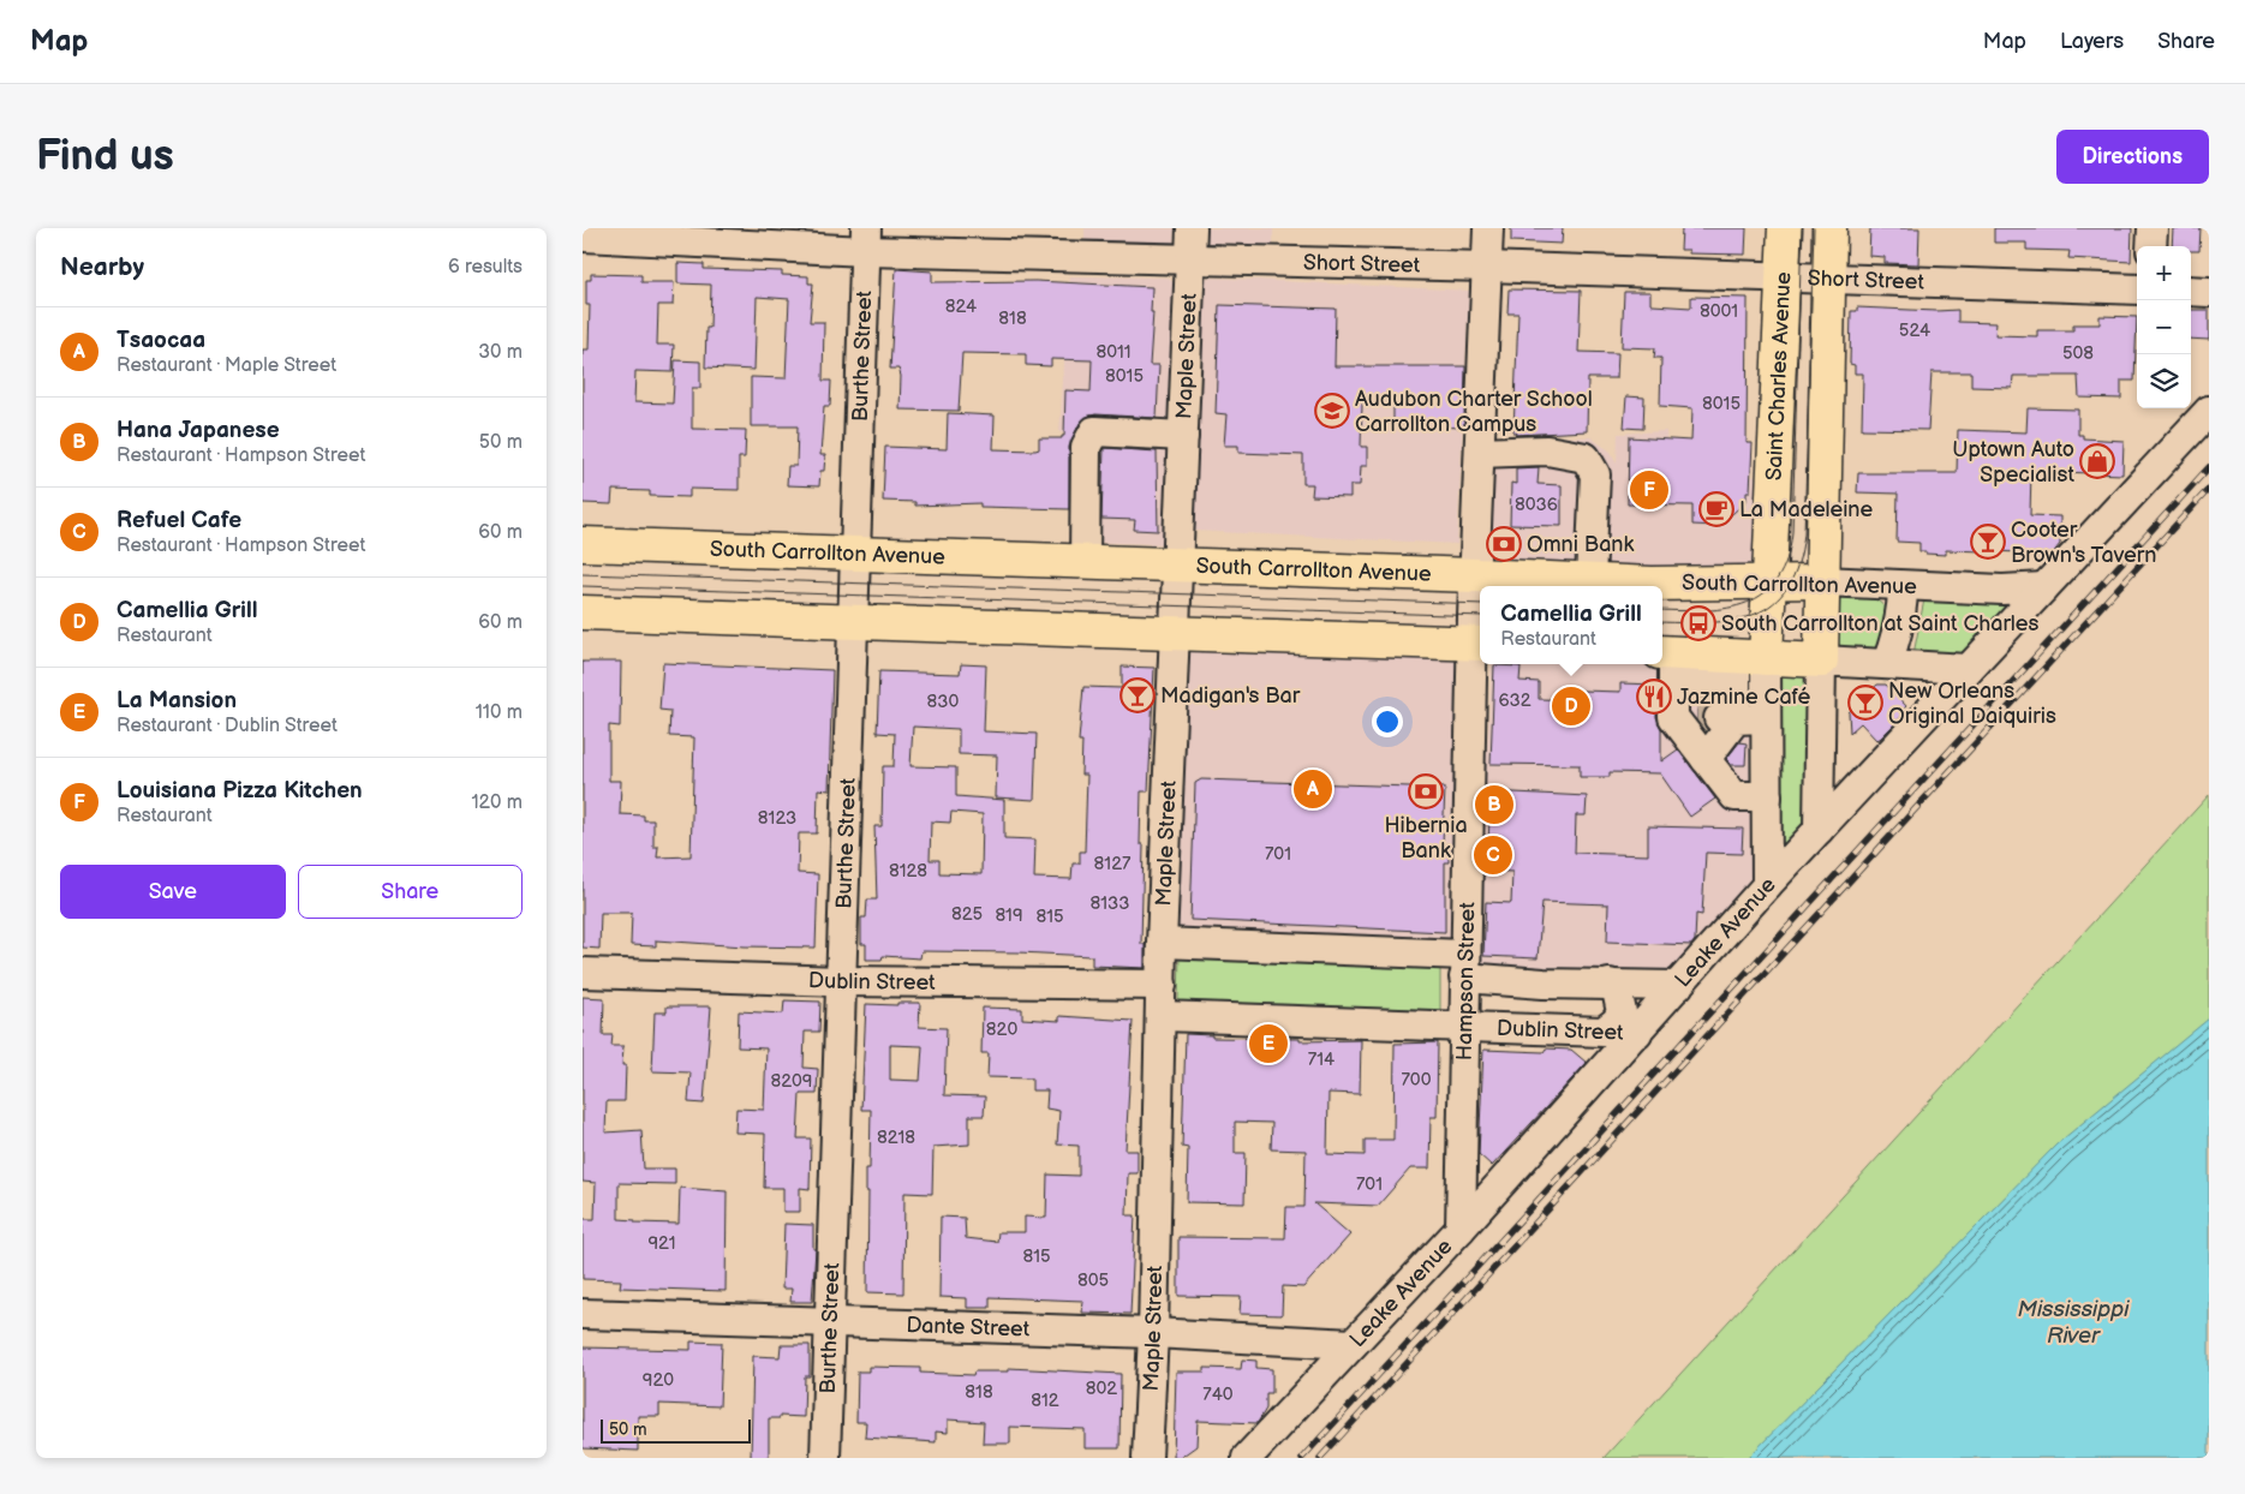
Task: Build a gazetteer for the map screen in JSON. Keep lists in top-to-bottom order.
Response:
{
  "streets": {
    "main road": ["Saint Charles Avenue", "South Carrollton Avenue"],
    "street": [
      "Short Street",
      "Burthe Street",
      "Maple Street",
      "Leake Avenue",
      "Hampson Street",
      "Dublin Street",
      "Dante Street"
    ]
  },
  "crossings": [
    ["Short Street", "Burthe Street"],
    ["Short Street", "Maple Street"],
    ["Short Street", "Saint Charles Avenue"],
    ["Short Street", "Hampson Street"],
    ["Burthe Street", "South Carrollton Avenue"],
    ["Burthe Street", "Dublin Street"],
    ["Burthe Street", "Dante Street"],
    ["Maple Street", "South Carrollton Avenue"],
    ["Maple Street", "Dublin Street"],
    ["Maple Street", "Dante Street"],
    ["Saint Charles Avenue", "South Carrollton Avenue"],
    ["Saint Charles Avenue", "Leake Avenue"],
    ["South Carrollton Avenue", "Leake Avenue"],
    ["South Carrollton Avenue", "Hampson Street"],
    ["Leake Avenue", "Hampson Street"],
    ["Leake Avenue", "Dublin Street"],
    ["Leake Avenue", "Dante Street"],
    ["Hampson Street", "Dublin Street"]
  ],
  "water": ["Mississippi River"],
  "places": {
    "school or university": ["Audubon Charter School Carrollton Campus"],
    "shop": ["Uptown Auto Specialist"],
    "cafe": ["La Madeleine"],
    "bar": ["Cooter Brown's Tavern", "Madigan's Bar", "New Orleans Original Daiquiris"],
    "bank": ["Omni Bank", "Hibernia Bank"],
    "bus stop": ["South Carrollton at Saint Charles"],
    "restaurant": ["Jazmine Café"]
  },
  "house_numbers": [
    "824",
    "8001",
    "818",
    "524",
    "8011",
    "508",
    "8015",
    "8015",
    "8036",
    "632",
    "830",
    "8123",
    "701",
    "8127",
    "8128",
    "8133",
    "825",
    "819",
    "815",
    "820",
    "714",
    "700",
    "8209",
    "8218",
    "701",
    "921",
    "815",
    "805",
    "920",
    "802",
    "818",
    "740",
    "812"
  ],
  "scale_bar": "50 m",
  "page": {
    "header": "Map",
    "nav": ["Map", "Layers", "Share"],
    "buttons": [
      "Directions",
      ["Save", "Share"]
    ],
    "title": "Find us",
    "heading": ["Nearby", "6 results"],
    "map_buttons": ["+", "−"],
    "list": [
      {
        "mark": "A",
        "name": "Tsaocaa",
        "note": "Restaurant · Maple Street",
        "value": "30 m"
      },
      {
        "mark": "B",
        "name": "Hana Japanese",
        "note": "Restaurant · Hampson Street",
        "value": "50 m"
      },
      {
        "mark": "C",
        "name": "Refuel Cafe",
        "note": "Restaurant · Hampson Street",
        "value": "60 m"
      },
      {
        "mark": "D",
        "name": "Camellia Grill",
        "note": "Restaurant",
        "value": "60 m"
      },
      {
        "mark": "E",
        "name": "La Mansion",
        "note": "Restaurant · Dublin Street",
        "value": "110 m"
      },
      {
        "mark": "F",
        "name": "Louisiana Pizza Kitchen",
        "note": "Restaurant",
        "value": "120 m"
      }
    ],
    "pins": [
      "F",
      "D",
      "A",
      "B",
      "C",
      "E"
    ],
    "popup": ["Camellia Grill", "Restaurant"],
    "scale": "50 m"
  }
}
